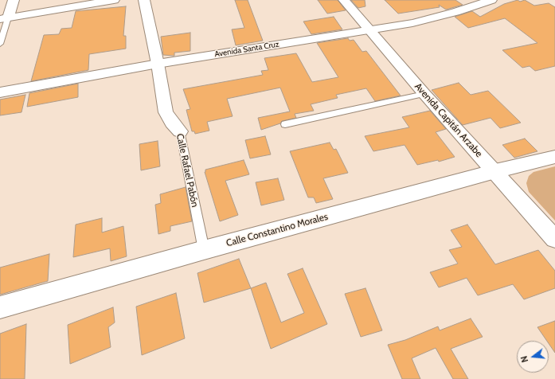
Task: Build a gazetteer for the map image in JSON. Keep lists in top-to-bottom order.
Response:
{
  "streets": {
    "main road": [
      "Avenida Santa Cruz",
      "Avenida Capitán Arzabe",
      "Calle Rafael Pabón",
      "Calle Constantino Morales"
    ]
  },
  "crossings": [
    ["Avenida Santa Cruz", "Avenida Capitán Arzabe"],
    ["Avenida Santa Cruz", "Calle Rafael Pabón"],
    ["Avenida Capitán Arzabe", "Calle Constantino Morales"],
    ["Calle Rafael Pabón", "Calle Constantino Morales"]
  ],
  "north": "left"
}
